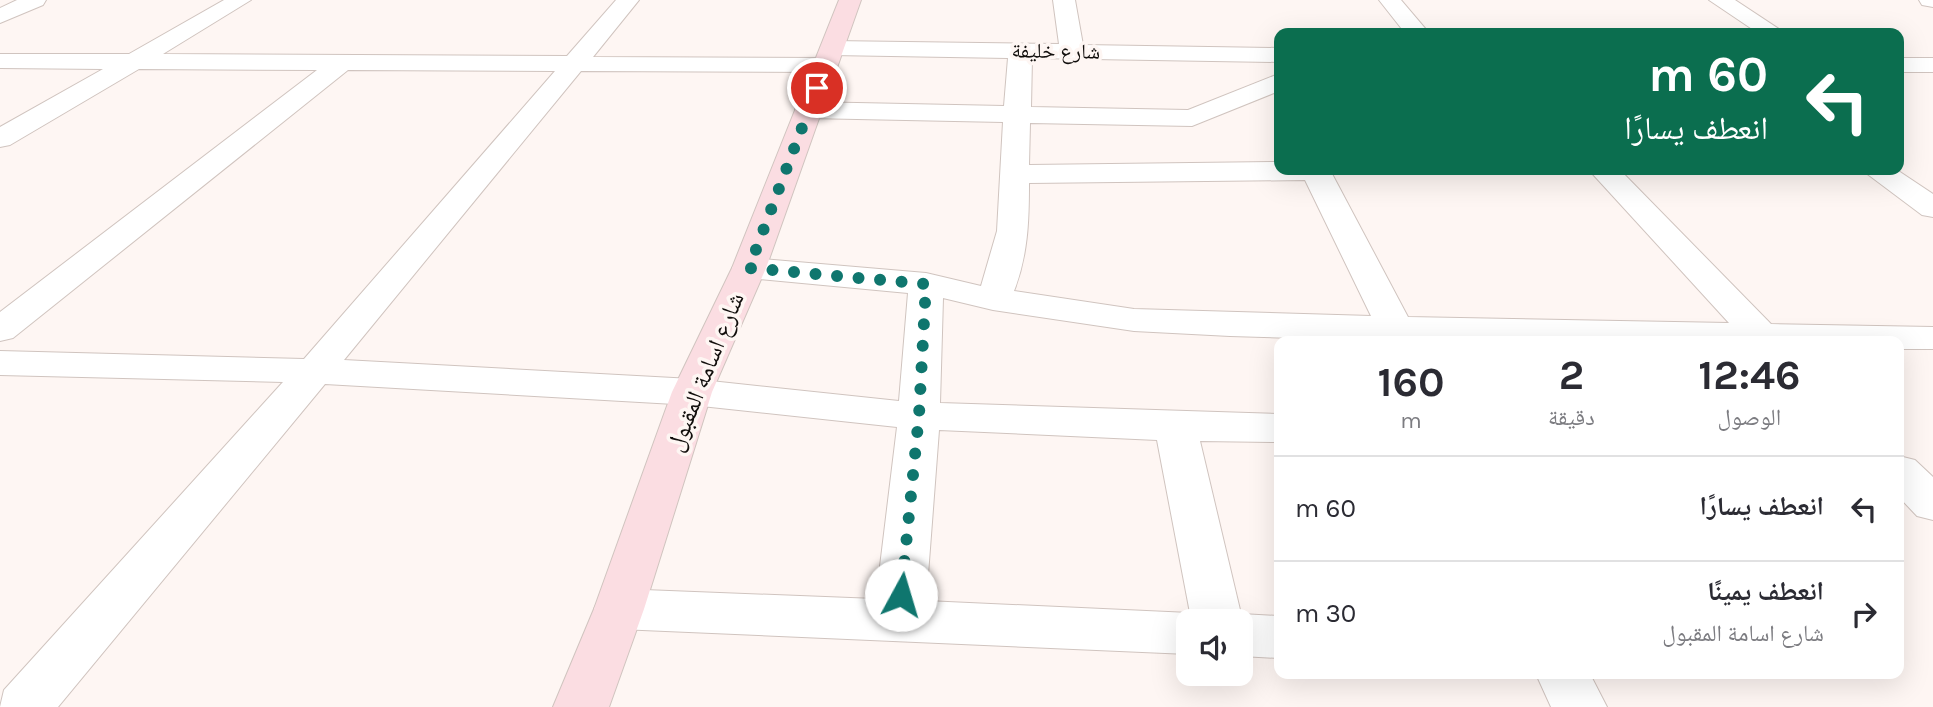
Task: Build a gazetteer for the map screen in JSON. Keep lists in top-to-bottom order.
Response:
{
  "streets": {
    "street": ["شارع خليفة", "شارع اسامة المقبول"]
  },
  "crossings": [
    ["شارع خليفة", "شارع اسامة المقبول"]
  ],
  "page": {
    "turn": ["60 m", "انعطف يسارًا"],
    "eta": [
      "12:46",
      "الوصول",
      "2",
      "دقيقة",
      "160",
      "m"
    ],
    "list": [
      {
        "name": "انعطف يسارًا",
        "value": "60 m"
      },
      {
        "name": "انعطف يمينًا",
        "note": "شارع اسامة المقبول",
        "value": "30 m"
      }
    ]
  }
}
